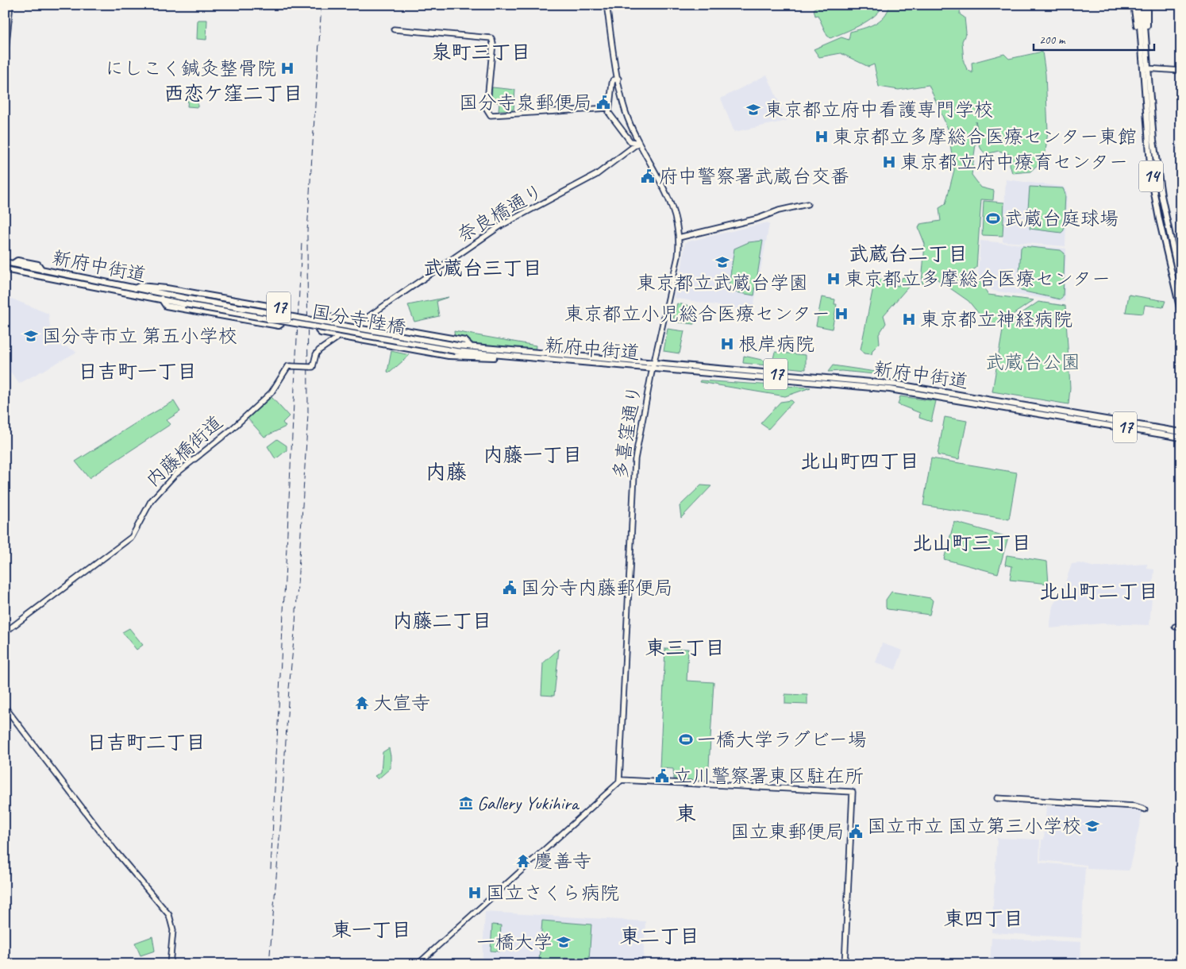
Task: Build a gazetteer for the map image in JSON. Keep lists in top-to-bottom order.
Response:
{
  "streets": {
    "main road": [
      "14",
      "新府中街道",
      "17",
      "国分寺陸橋"
    ],
    "street": ["奈良橋通り", "多喜窪通り", "内藤橋街道"]
  },
  "crossings": [
    ["奈良橋通り", "17"],
    ["奈良橋通り", "多喜窪通り"],
    ["新府中街道", "17"],
    ["新府中街道", "国分寺陸橋"],
    ["新府中街道", "多喜窪通り"],
    ["17", "内藤橋街道"]
  ],
  "districts": [
    "泉町三丁目",
    "西恋ケ窪二丁目",
    "武蔵台二丁目",
    "武蔵台三丁目",
    "日吉町一丁目",
    "内藤一丁目",
    "北山町四丁目",
    "内藤",
    "北山町三丁目",
    "北山町二丁目",
    "内藤二丁目",
    "東三丁目",
    "日吉町二丁目",
    "東",
    "東四丁目",
    "東一丁目",
    "東二丁目"
  ],
  "parks": ["武蔵台公園"],
  "places": {
    "hospital": [
      "にしこく鍼灸整骨院",
      "東京都立多摩総合医療センター東館",
      "東京都立府中療育センター",
      "東京都立多摩総合医療センター",
      "東京都立小児総合医療センター",
      "東京都立神経病院",
      "根岸病院",
      "国立さくら病院"
    ],
    "public building": [
      "国分寺泉郵便局",
      "府中警察署武蔵台交番",
      "国分寺内藤郵便局",
      "立川警察署東区駐在所",
      "国立東郵便局"
    ],
    "school or university": [
      "東京都立府中看護専門学校",
      "東京都立武蔵台学園",
      "国分寺市立 第五小学校",
      "国立市立 国立第三小学校",
      "一橋大学"
    ],
    "sports": ["武蔵台庭球場", "一橋大学ラグビー場"],
    "temple": ["大宣寺", "慶善寺"],
    "museum": ["Gallery Yukihira"]
  },
  "scale_bar": "200 m"
}
